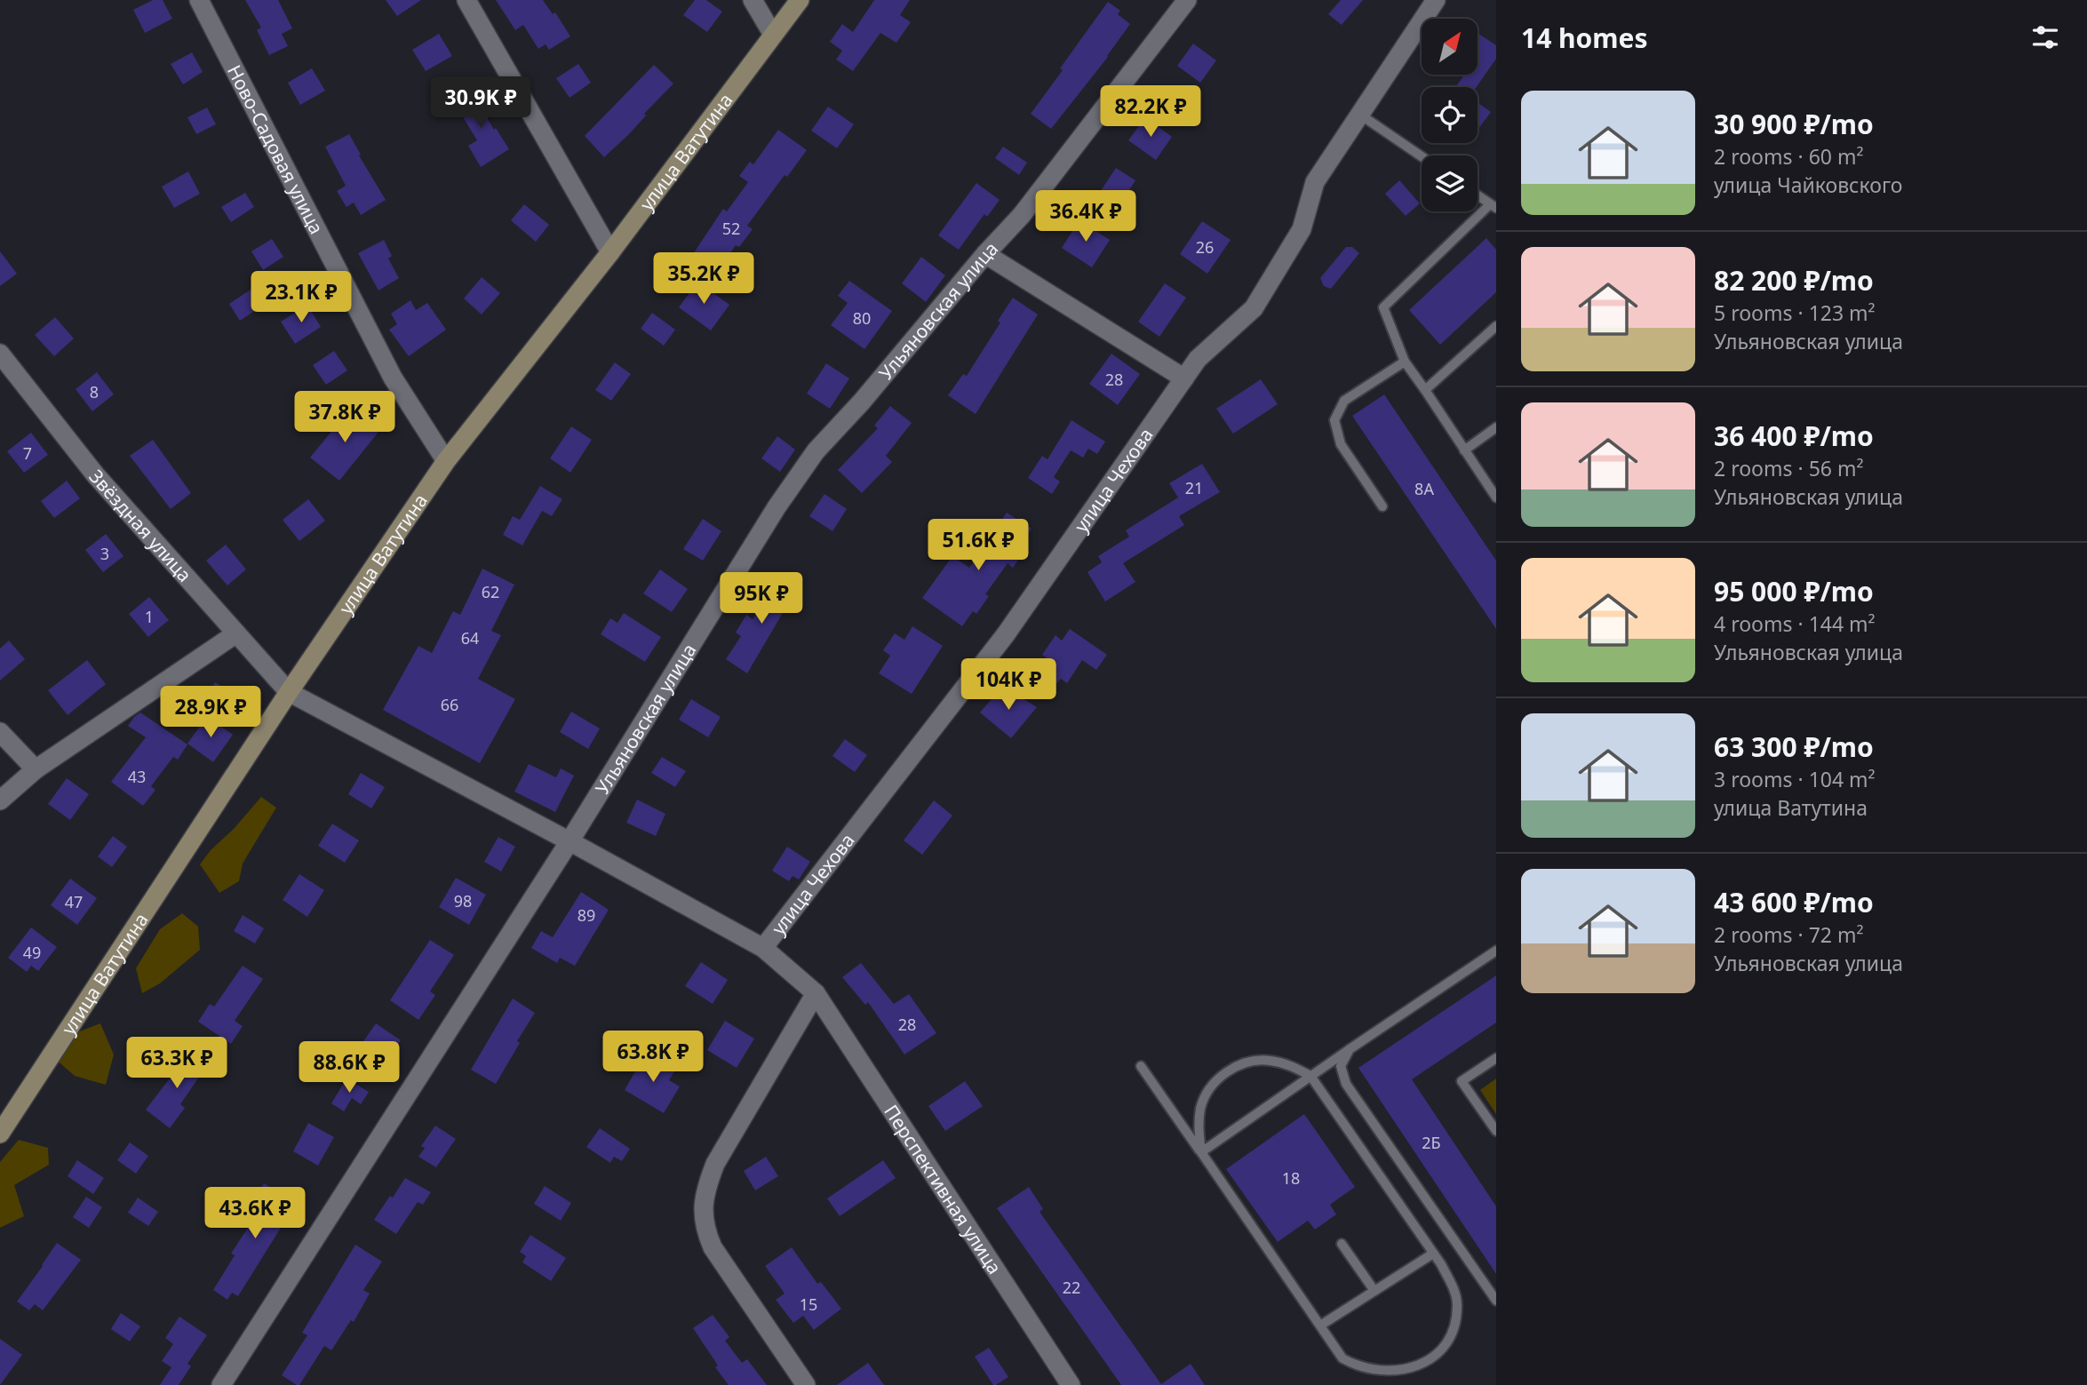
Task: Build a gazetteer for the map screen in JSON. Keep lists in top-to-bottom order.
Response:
{
  "streets": {
    "main road": ["улица Ватутина"],
    "street": [
      "Ново-Садовая улица",
      "Ульяновская улица",
      "улица Чехова",
      "Звёздная улица",
      "Перспективная улица"
    ]
  },
  "crossings": [
    ["Ново-Садовая улица", "улица Ватутина"],
    ["улица Ватутина", "Звёздная улица"],
    ["улица Ватутина", "Перспективная улица"],
    ["Ульяновская улица", "Перспективная улица"],
    ["улица Чехова", "Перспективная улица"],
    ["Звёздная улица", "Перспективная улица"]
  ],
  "house_numbers": [
    "52",
    "26",
    "80",
    "28",
    "8",
    "7",
    "21",
    "8А",
    "3",
    "62",
    "1",
    "64",
    "66",
    "43",
    "98",
    "47",
    "89",
    "49",
    "28",
    "2Б",
    "18",
    "22",
    "15"
  ],
  "north": "top right",
  "page": {
    "heading": "14 homes",
    "list": [
      {
        "name": "30 900 ₽/mo",
        "note": "2 rooms · 60 m² · улица Чайковского"
      },
      {
        "name": "82 200 ₽/mo",
        "note": "5 rooms · 123 m² · Ульяновская улица"
      },
      {
        "name": "36 400 ₽/mo",
        "note": "2 rooms · 56 m² · Ульяновская улица"
      },
      {
        "name": "95 000 ₽/mo",
        "note": "4 rooms · 144 m² · Ульяновская улица"
      },
      {
        "name": "63 300 ₽/mo",
        "note": "3 rooms · 104 m² · улица Ватутина"
      },
      {
        "name": "43 600 ₽/mo",
        "note": "2 rooms · 72 m² · Ульяновская улица"
      }
    ],
    "price": [
      "30.9K ₽",
      "82.2K ₽",
      "36.4K ₽",
      "35.2K ₽",
      "23.1K ₽",
      "37.8K ₽",
      "51.6K ₽",
      "95K ₽",
      "104K ₽",
      "28.9K ₽",
      "63.8K ₽",
      "63.3K ₽",
      "88.6K ₽",
      "43.6K ₽"
    ]
  }
}
